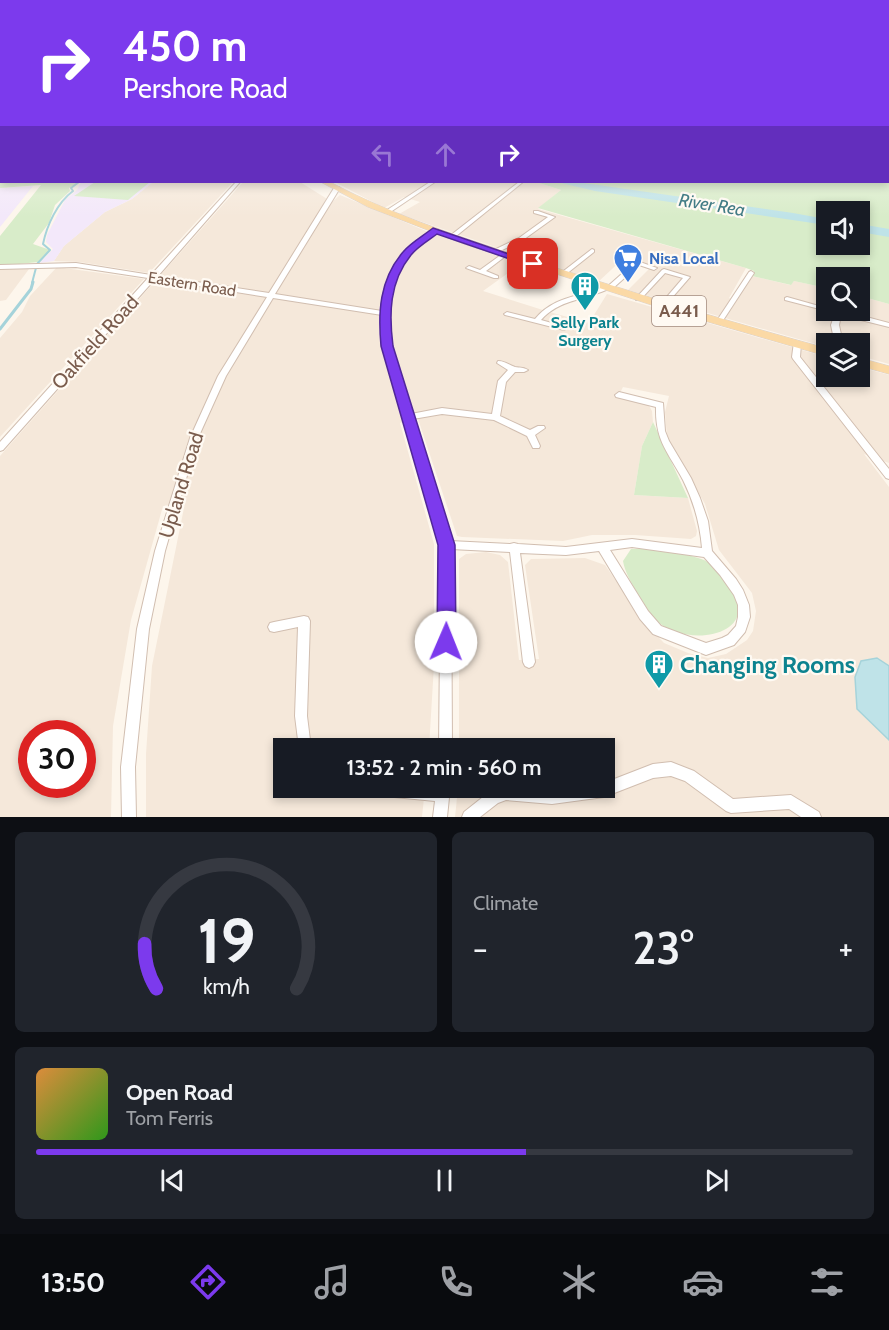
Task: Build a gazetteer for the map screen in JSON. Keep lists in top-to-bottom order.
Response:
{
  "streets": {
    "main road": ["A441"],
    "street": ["Eastern Road", "Oakfield Road", "Upland Road"]
  },
  "crossings": [
    ["Eastern Road", "Oakfield Road"],
    ["Eastern Road", "Upland Road"],
    ["A441", "Upland Road"]
  ],
  "water": ["River Rea"],
  "places": {
    "supermarket": ["Nisa Local"],
    "building": ["Selly Park Surgery", "Changing Rooms"]
  },
  "page": {
    "turn": ["450 m", "Pershore Road"],
    "limit": "30",
    "trip": "13:52 · 2 min · 560 m",
    "tile": "Climate",
    "heat": ["−", "23°", "+"],
    "song": ["Open Road", "Tom Ferris"],
    "tabs": "13:50",
    "gauge": ["19", "km/h"]
  }
}
